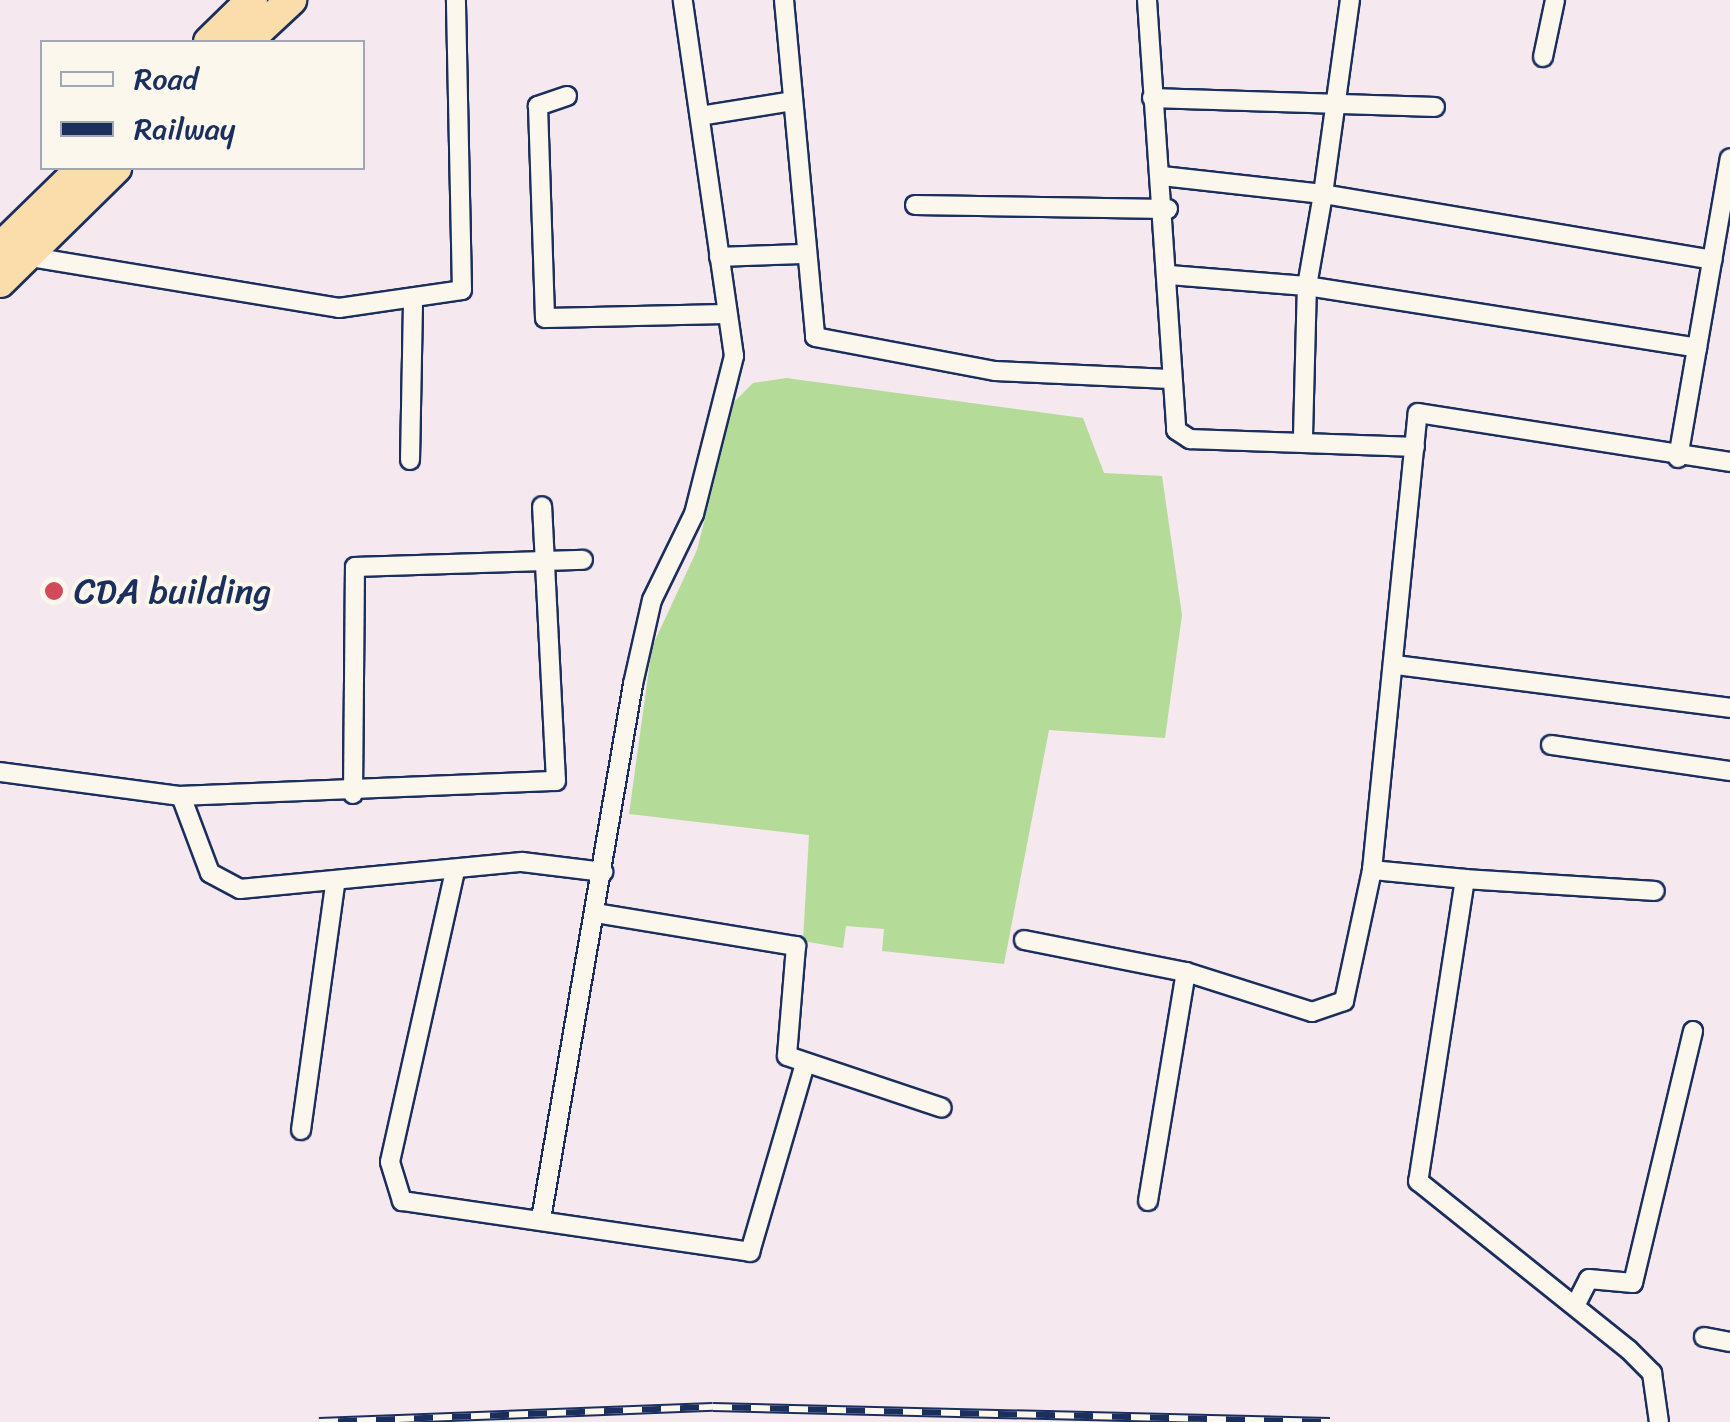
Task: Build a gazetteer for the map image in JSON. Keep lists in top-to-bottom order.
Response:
{
  "places": ["CDA building"],
  "legend": ["Road", "Railway"]
}
